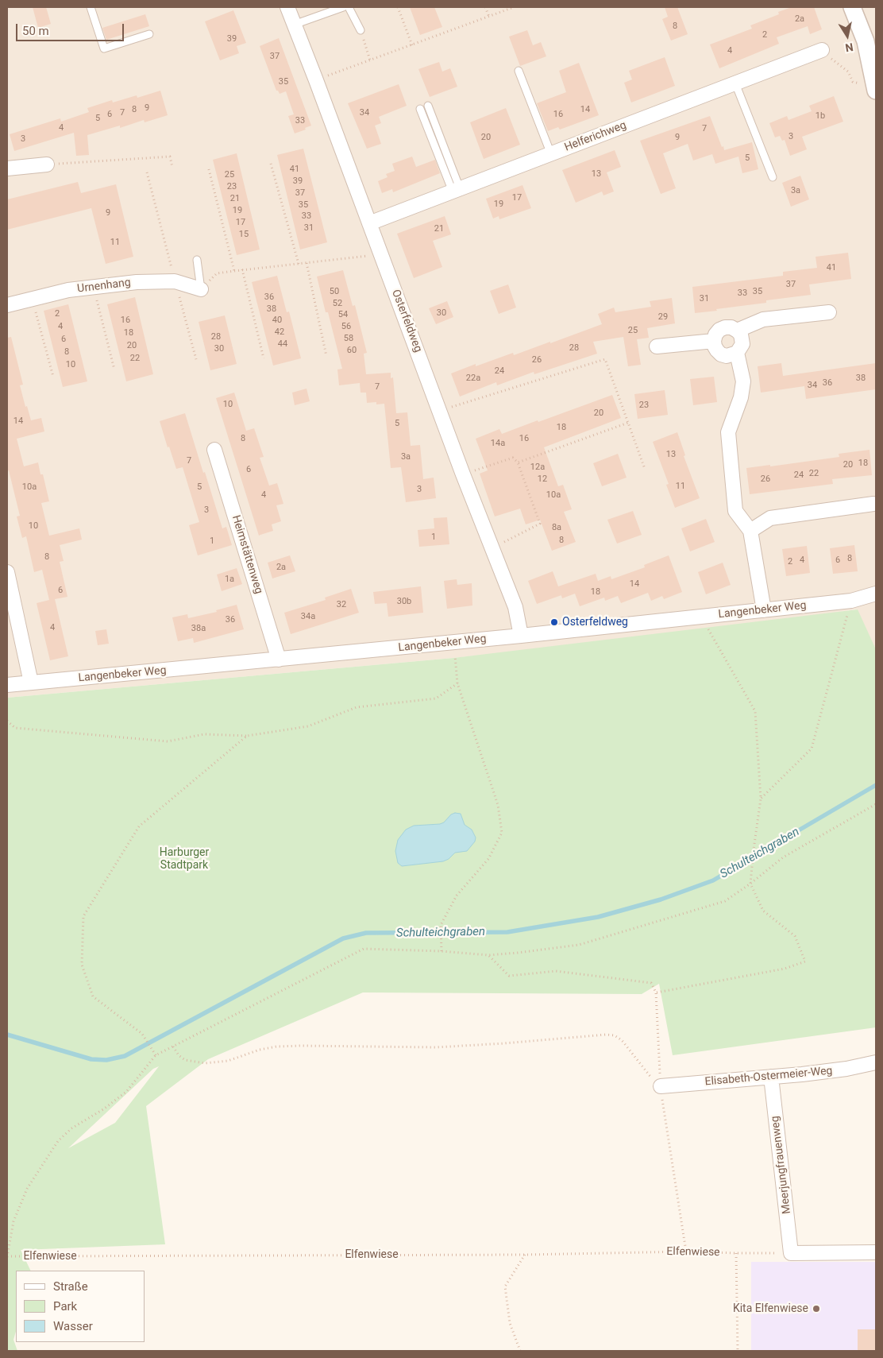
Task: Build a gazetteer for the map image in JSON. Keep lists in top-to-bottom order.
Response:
{
  "streets": {
    "street": [
      "Helferichweg",
      "Urnenhang",
      "Osterfeldweg",
      "Heimstättenweg",
      "Langenbeker Weg",
      "Elisabeth-Ostermeier-Weg",
      "Meerjungfrauenweg"
    ],
    "path": ["Elfenwiese"]
  },
  "crossings": [
    ["Helferichweg", "Osterfeldweg"],
    ["Osterfeldweg", "Langenbeker Weg"],
    ["Heimstättenweg", "Langenbeker Weg"],
    ["Elisabeth-Ostermeier-Weg", "Meerjungfrauenweg"],
    ["Meerjungfrauenweg", "Elfenwiese"]
  ],
  "water": ["Schulteichgraben"],
  "parks": ["Harburger Stadtpark"],
  "places": ["Osterfeldweg", "Kita Elfenwiese"],
  "house_numbers": [
    "2a",
    "8",
    "2",
    "39",
    "4",
    "37",
    "35",
    "9",
    "8",
    "14",
    "7",
    "34",
    "6",
    "16",
    "1b",
    "5",
    "33",
    "4",
    "7",
    "3",
    "20",
    "9",
    "3",
    "5",
    "41",
    "13",
    "25",
    "39",
    "23",
    "3a",
    "37",
    "17",
    "21",
    "19",
    "35",
    "19",
    "9",
    "33",
    "17",
    "31",
    "21",
    "15",
    "11",
    "41",
    "37",
    "50",
    "35",
    "33",
    "36",
    "31",
    "52",
    "38",
    "30",
    "2",
    "54",
    "29",
    "16",
    "40",
    "4",
    "56",
    "25",
    "42",
    "18",
    "28",
    "58",
    "6",
    "44",
    "20",
    "28",
    "30",
    "60",
    "8",
    "22",
    "26",
    "10",
    "24",
    "22a",
    "38",
    "36",
    "34",
    "7",
    "10",
    "23",
    "20",
    "14",
    "5",
    "18",
    "8",
    "16",
    "14a",
    "13",
    "3a",
    "7",
    "18",
    "20",
    "12a",
    "6",
    "22",
    "24",
    "12",
    "26",
    "11",
    "10a",
    "5",
    "3",
    "4",
    "10a",
    "3",
    "10",
    "8a",
    "1",
    "8",
    "1",
    "8",
    "8",
    "4",
    "6",
    "2",
    "2a",
    "1a",
    "14",
    "6",
    "18",
    "30b",
    "32",
    "34a",
    "36",
    "4",
    "38a"
  ],
  "legend": ["Straße", "Park", "Wasser"],
  "scale_bar": "50 m",
  "north": "bottom"
}
